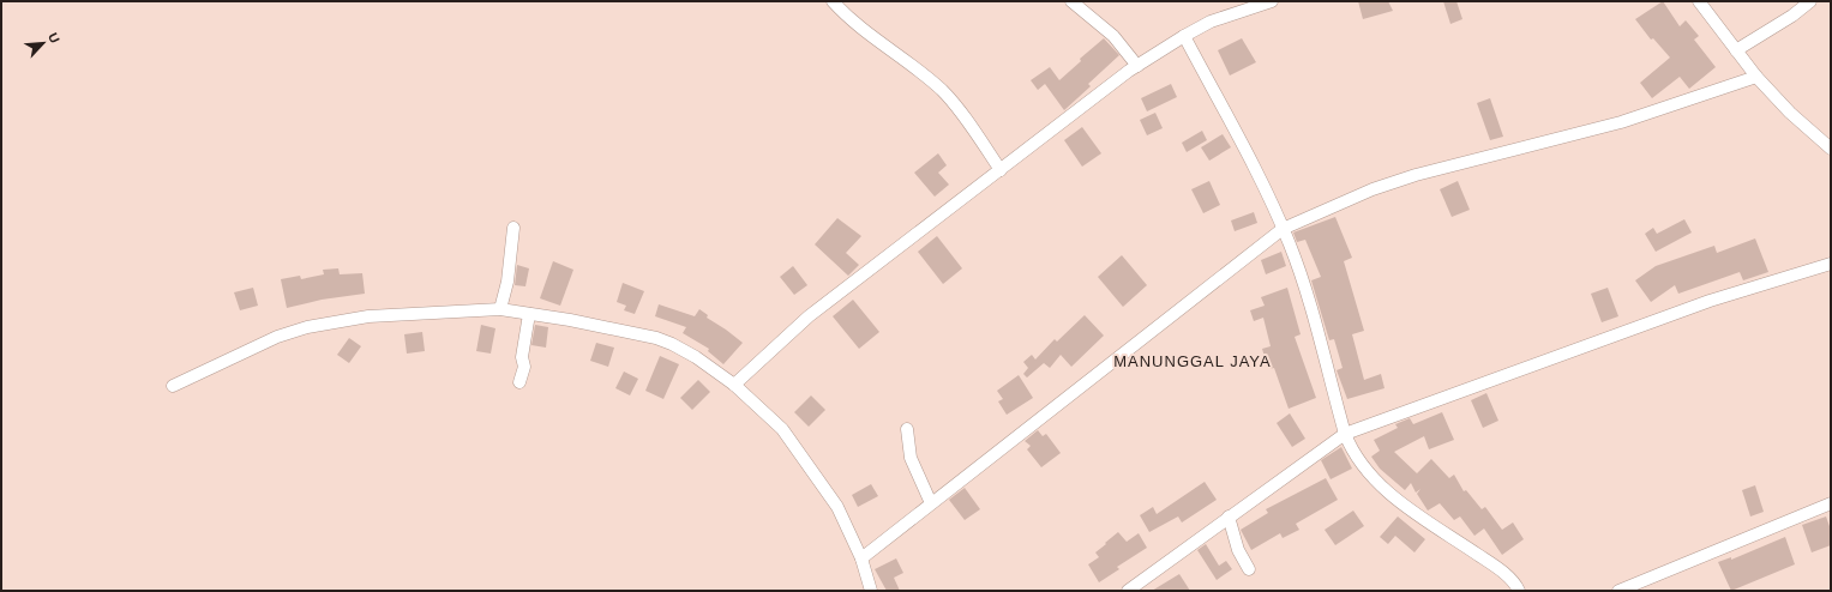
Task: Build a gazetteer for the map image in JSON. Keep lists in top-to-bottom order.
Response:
{
  "districts": ["MANUNGGAL JAYA"],
  "north": "top right"
}
